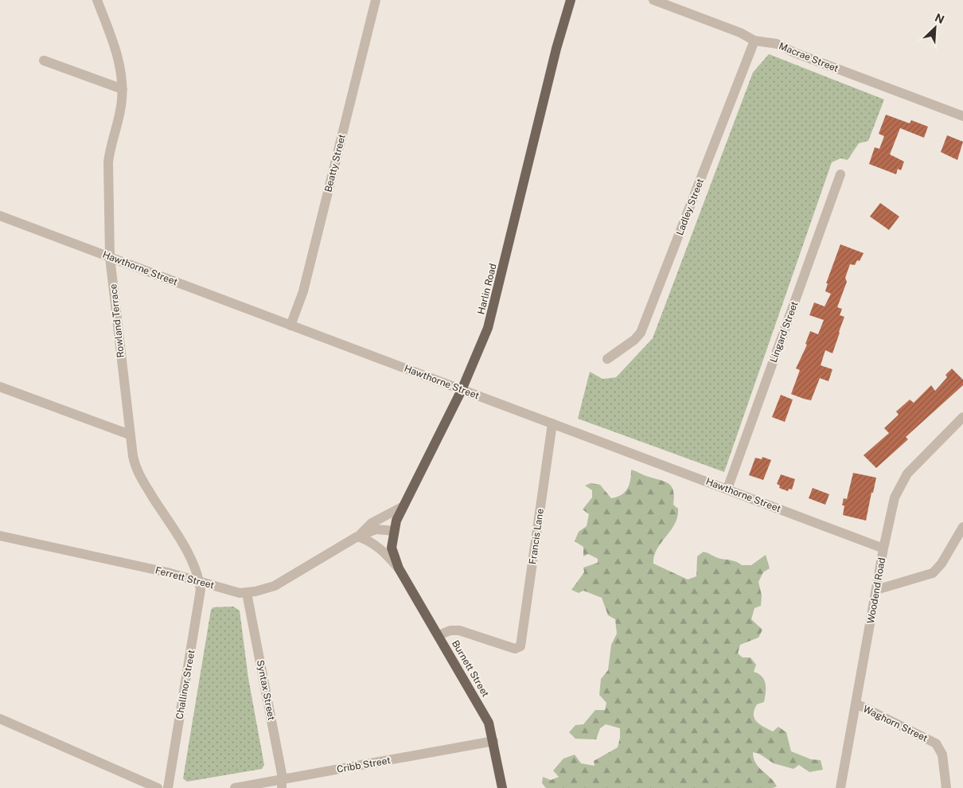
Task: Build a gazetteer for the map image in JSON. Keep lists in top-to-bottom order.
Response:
{
  "streets": {
    "main road": ["Harlin Road", "Burnett Street"],
    "street": [
      "Macrae Street",
      "Beatty Street",
      "Ladley Street",
      "Hawthorne Street",
      "Rowland Terrace",
      "Lingard Street",
      "Francis Lane",
      "Ferrett Street",
      "Woodend Road",
      "Challinor Street",
      "Syntax Street",
      "Waghorn Street",
      "Cribb Street"
    ]
  },
  "crossings": [
    ["Macrae Street", "Ladley Street"],
    ["Beatty Street", "Hawthorne Street"],
    ["Hawthorne Street", "Harlin Road"],
    ["Hawthorne Street", "Rowland Terrace"],
    ["Hawthorne Street", "Lingard Street"],
    ["Hawthorne Street", "Francis Lane"],
    ["Hawthorne Street", "Woodend Road"],
    ["Harlin Road", "Ferrett Street"],
    ["Harlin Road", "Burnett Street"],
    ["Rowland Terrace", "Ferrett Street"],
    ["Rowland Terrace", "Challinor Street"],
    ["Francis Lane", "Burnett Street"],
    ["Ferrett Street", "Challinor Street"],
    ["Ferrett Street", "Syntax Street"],
    ["Woodend Road", "Waghorn Street"],
    ["Burnett Street", "Cribb Street"],
    ["Syntax Street", "Cribb Street"]
  ],
  "north": "top right"
}
